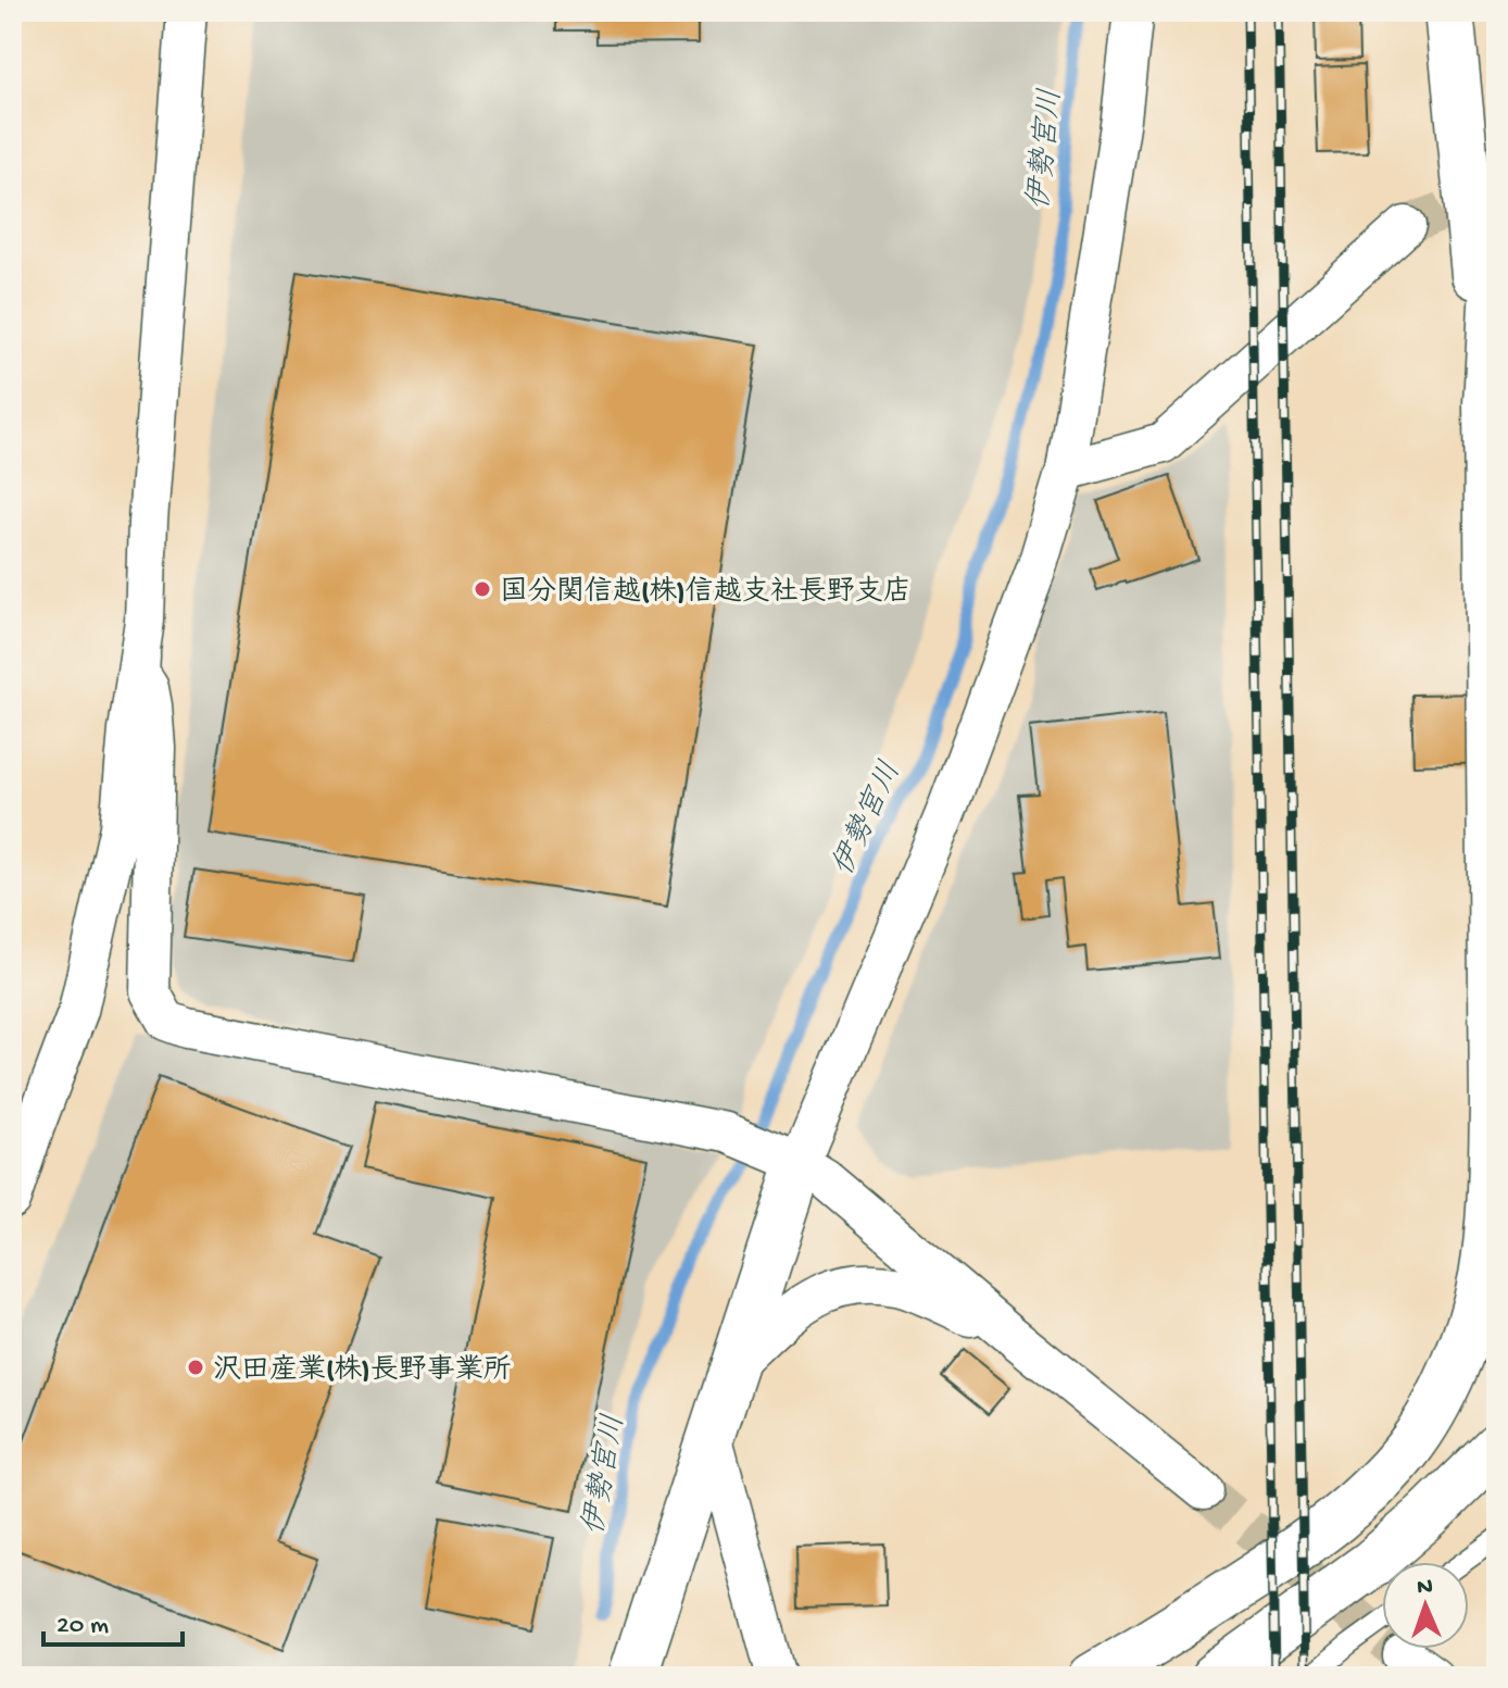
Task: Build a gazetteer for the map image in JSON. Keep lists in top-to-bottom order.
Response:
{
  "water": ["伊勢宮川"],
  "places": ["国分関信越(株)信越支社長野支店", "沢田産業(株)長野事業所"],
  "scale_bar": "20 m",
  "north": "top"
}
